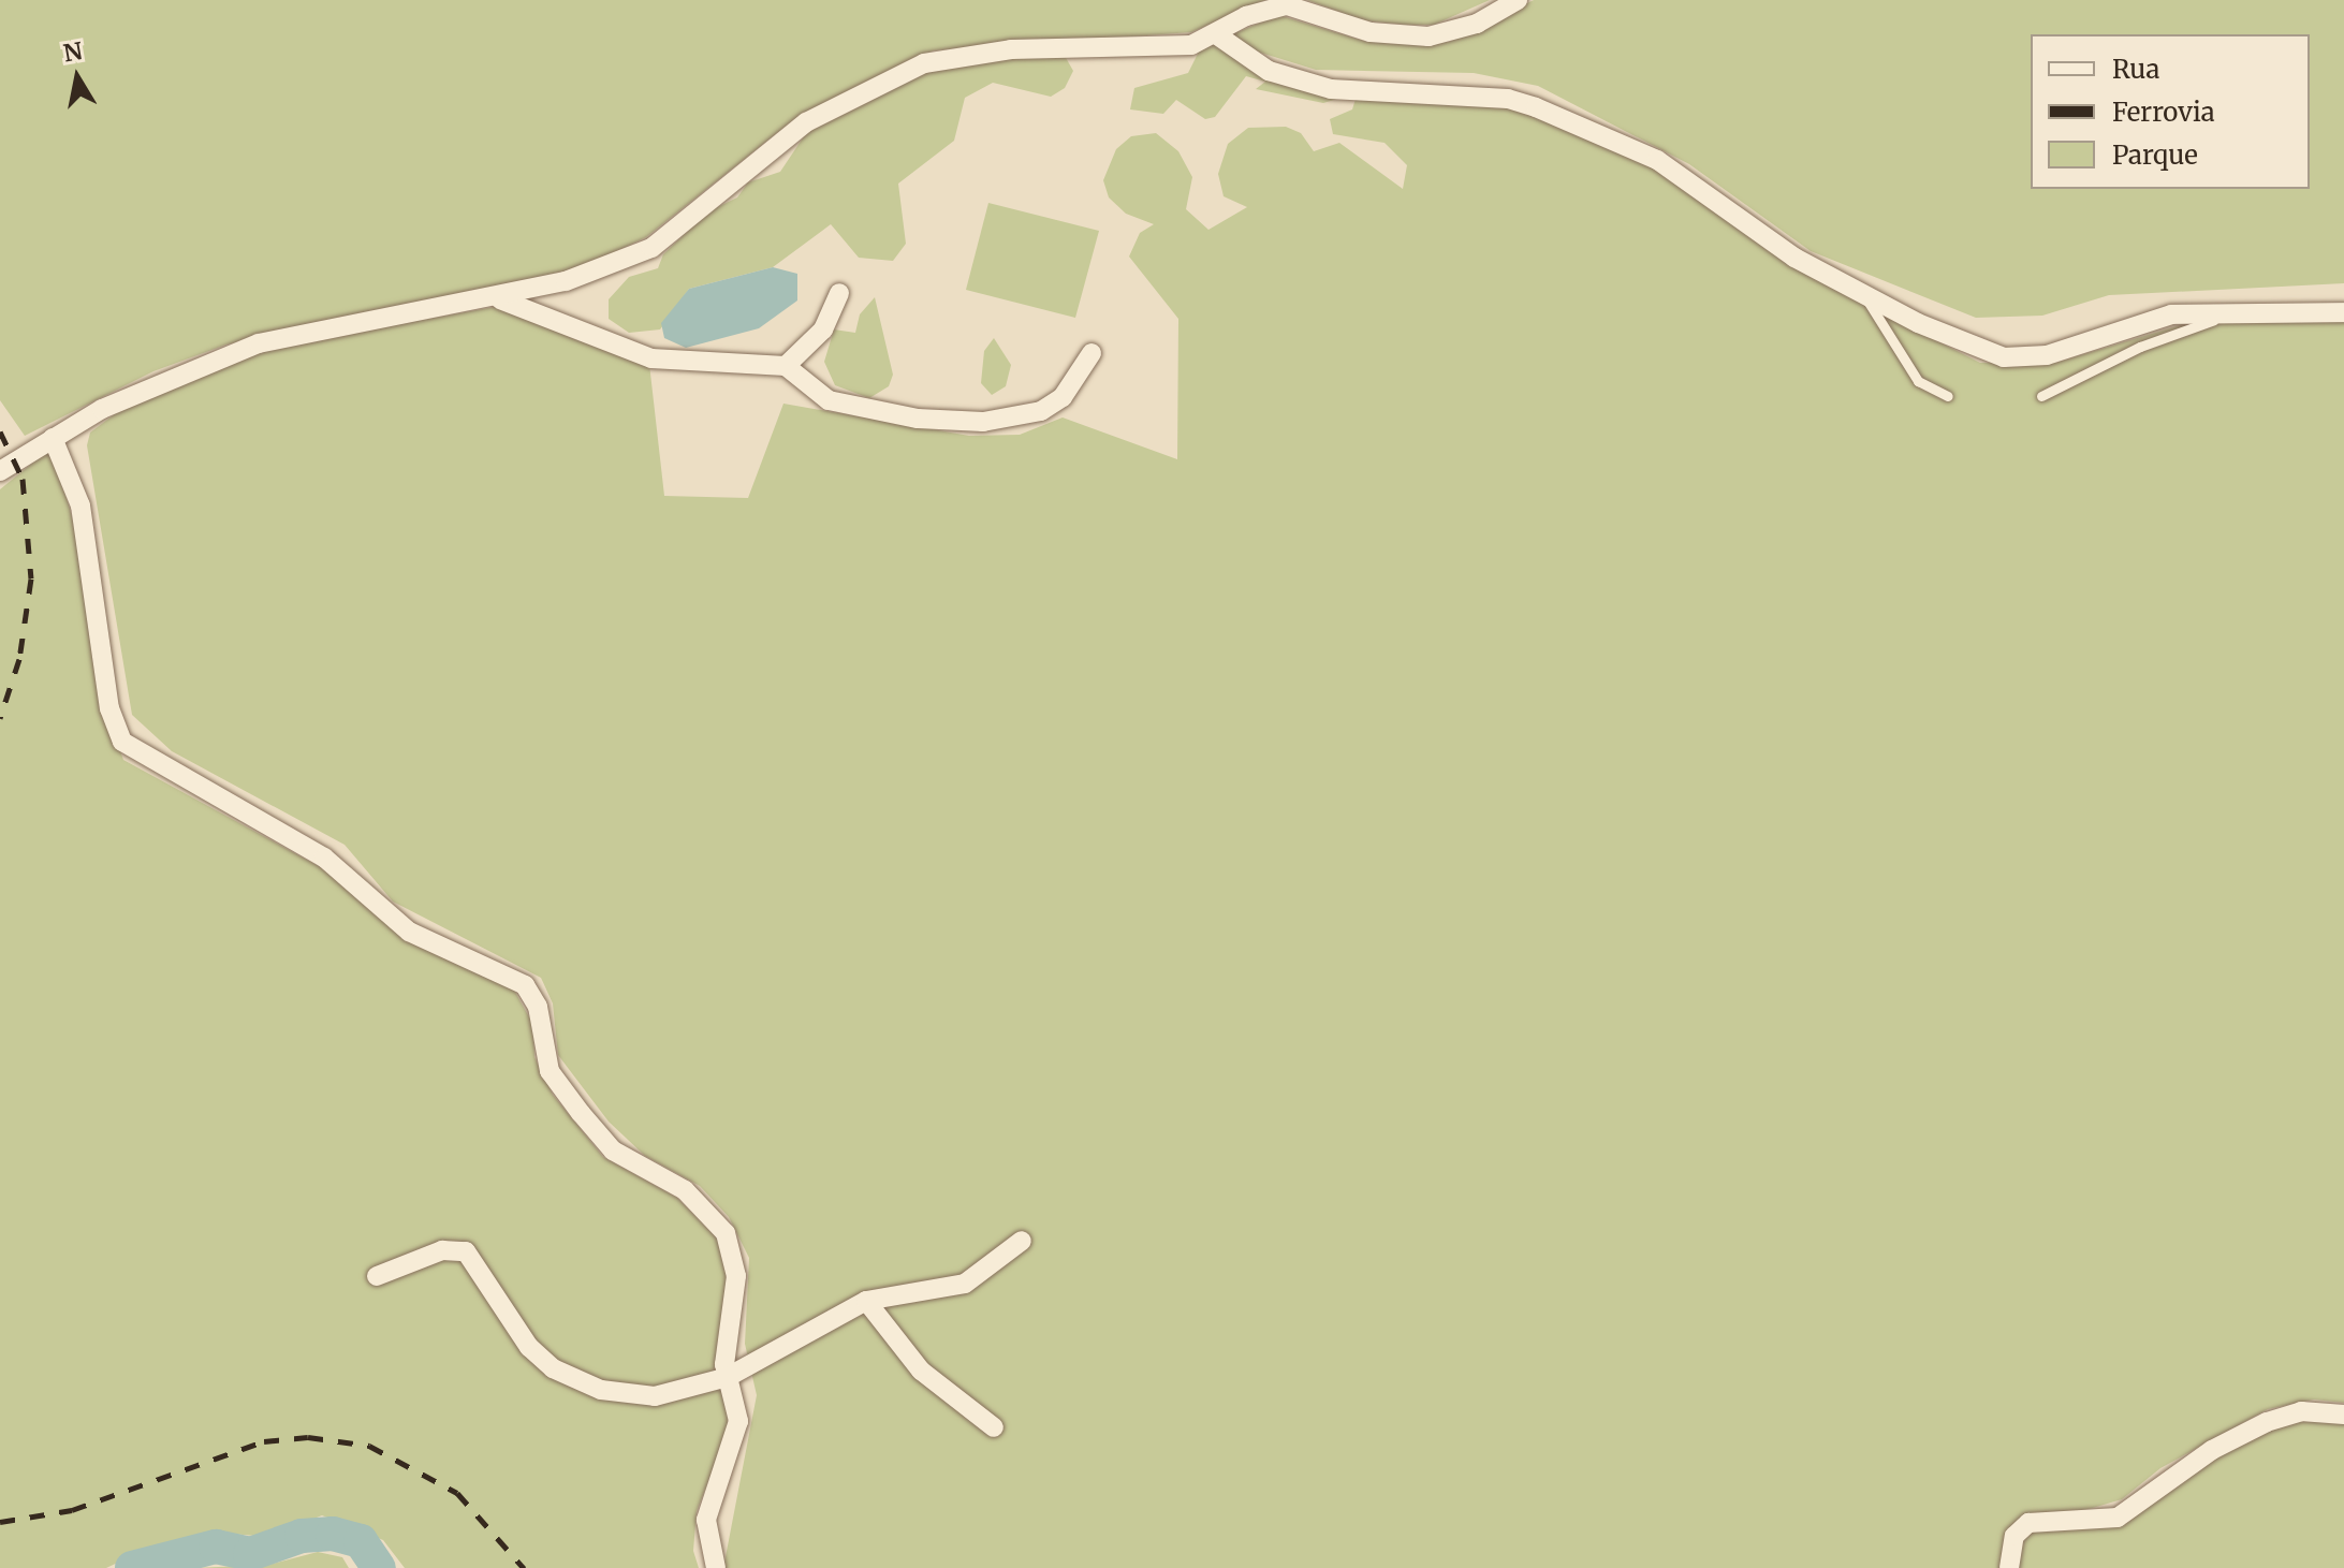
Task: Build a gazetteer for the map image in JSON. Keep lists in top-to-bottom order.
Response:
{
  "legend": ["Rua", "Ferrovia", "Parque"],
  "north": "top"
}
